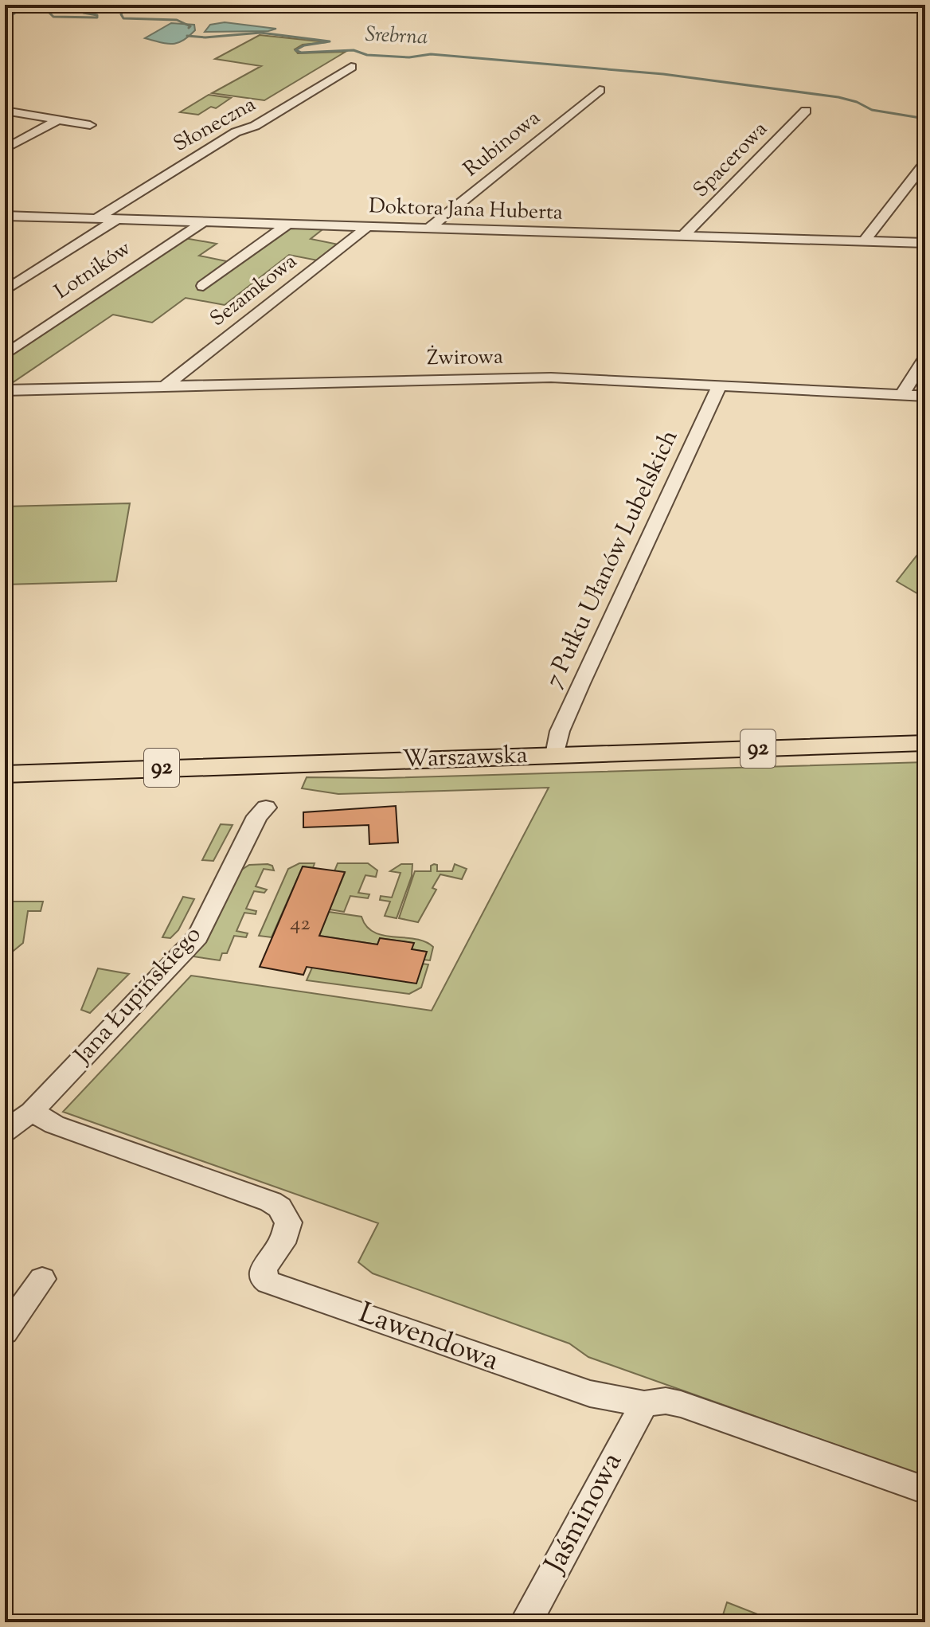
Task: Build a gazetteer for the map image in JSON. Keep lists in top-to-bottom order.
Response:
{
  "streets": {
    "main road": ["92", "Warszawska"],
    "street": [
      "Słoneczna",
      "Rubinowa",
      "Spacerowa",
      "Doktora Jana Huberta",
      "Lotników",
      "Sezamkowa",
      "Żwirowa",
      "7 Pułku Ułanów Lubelskich",
      "Jana Łupińskiego",
      "Lawendowa",
      "Jaśminowa"
    ]
  },
  "crossings": [
    ["Słoneczna", "Doktora Jana Huberta"],
    ["Rubinowa", "Doktora Jana Huberta"],
    ["Spacerowa", "Doktora Jana Huberta"],
    ["Doktora Jana Huberta", "Lotników"],
    ["Doktora Jana Huberta", "Sezamkowa"],
    ["Sezamkowa", "Żwirowa"],
    ["Żwirowa", "7 Pułku Ułanów Lubelskich"],
    ["7 Pułku Ułanów Lubelskich", "Warszawska"],
    ["Jana Łupińskiego", "Lawendowa"],
    ["Lawendowa", "Jaśminowa"]
  ],
  "water": ["Srebrna"],
  "house_numbers": ["42"]
}
